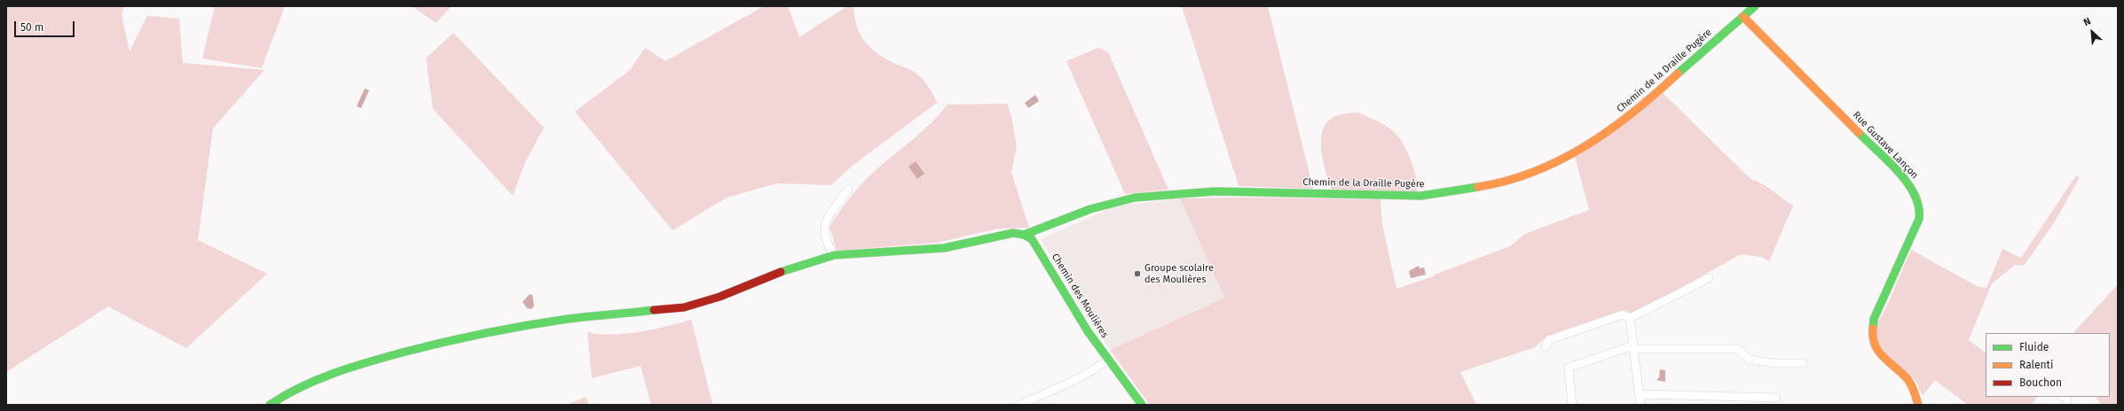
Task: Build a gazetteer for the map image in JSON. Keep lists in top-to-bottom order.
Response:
{
  "streets": {
    "street": ["Chemin de la Draille Pugère", "Rue Gustave Lançon", "Chemin des Moulières"]
  },
  "crossings": [
    ["Chemin de la Draille Pugère", "Rue Gustave Lançon"],
    ["Chemin de la Draille Pugère", "Chemin des Moulières"]
  ],
  "places": ["Groupe scolaire des Moulières"],
  "legend": ["Fluide", "Ralenti", "Bouchon"],
  "scale_bar": "50 m",
  "north": "top left"
}
